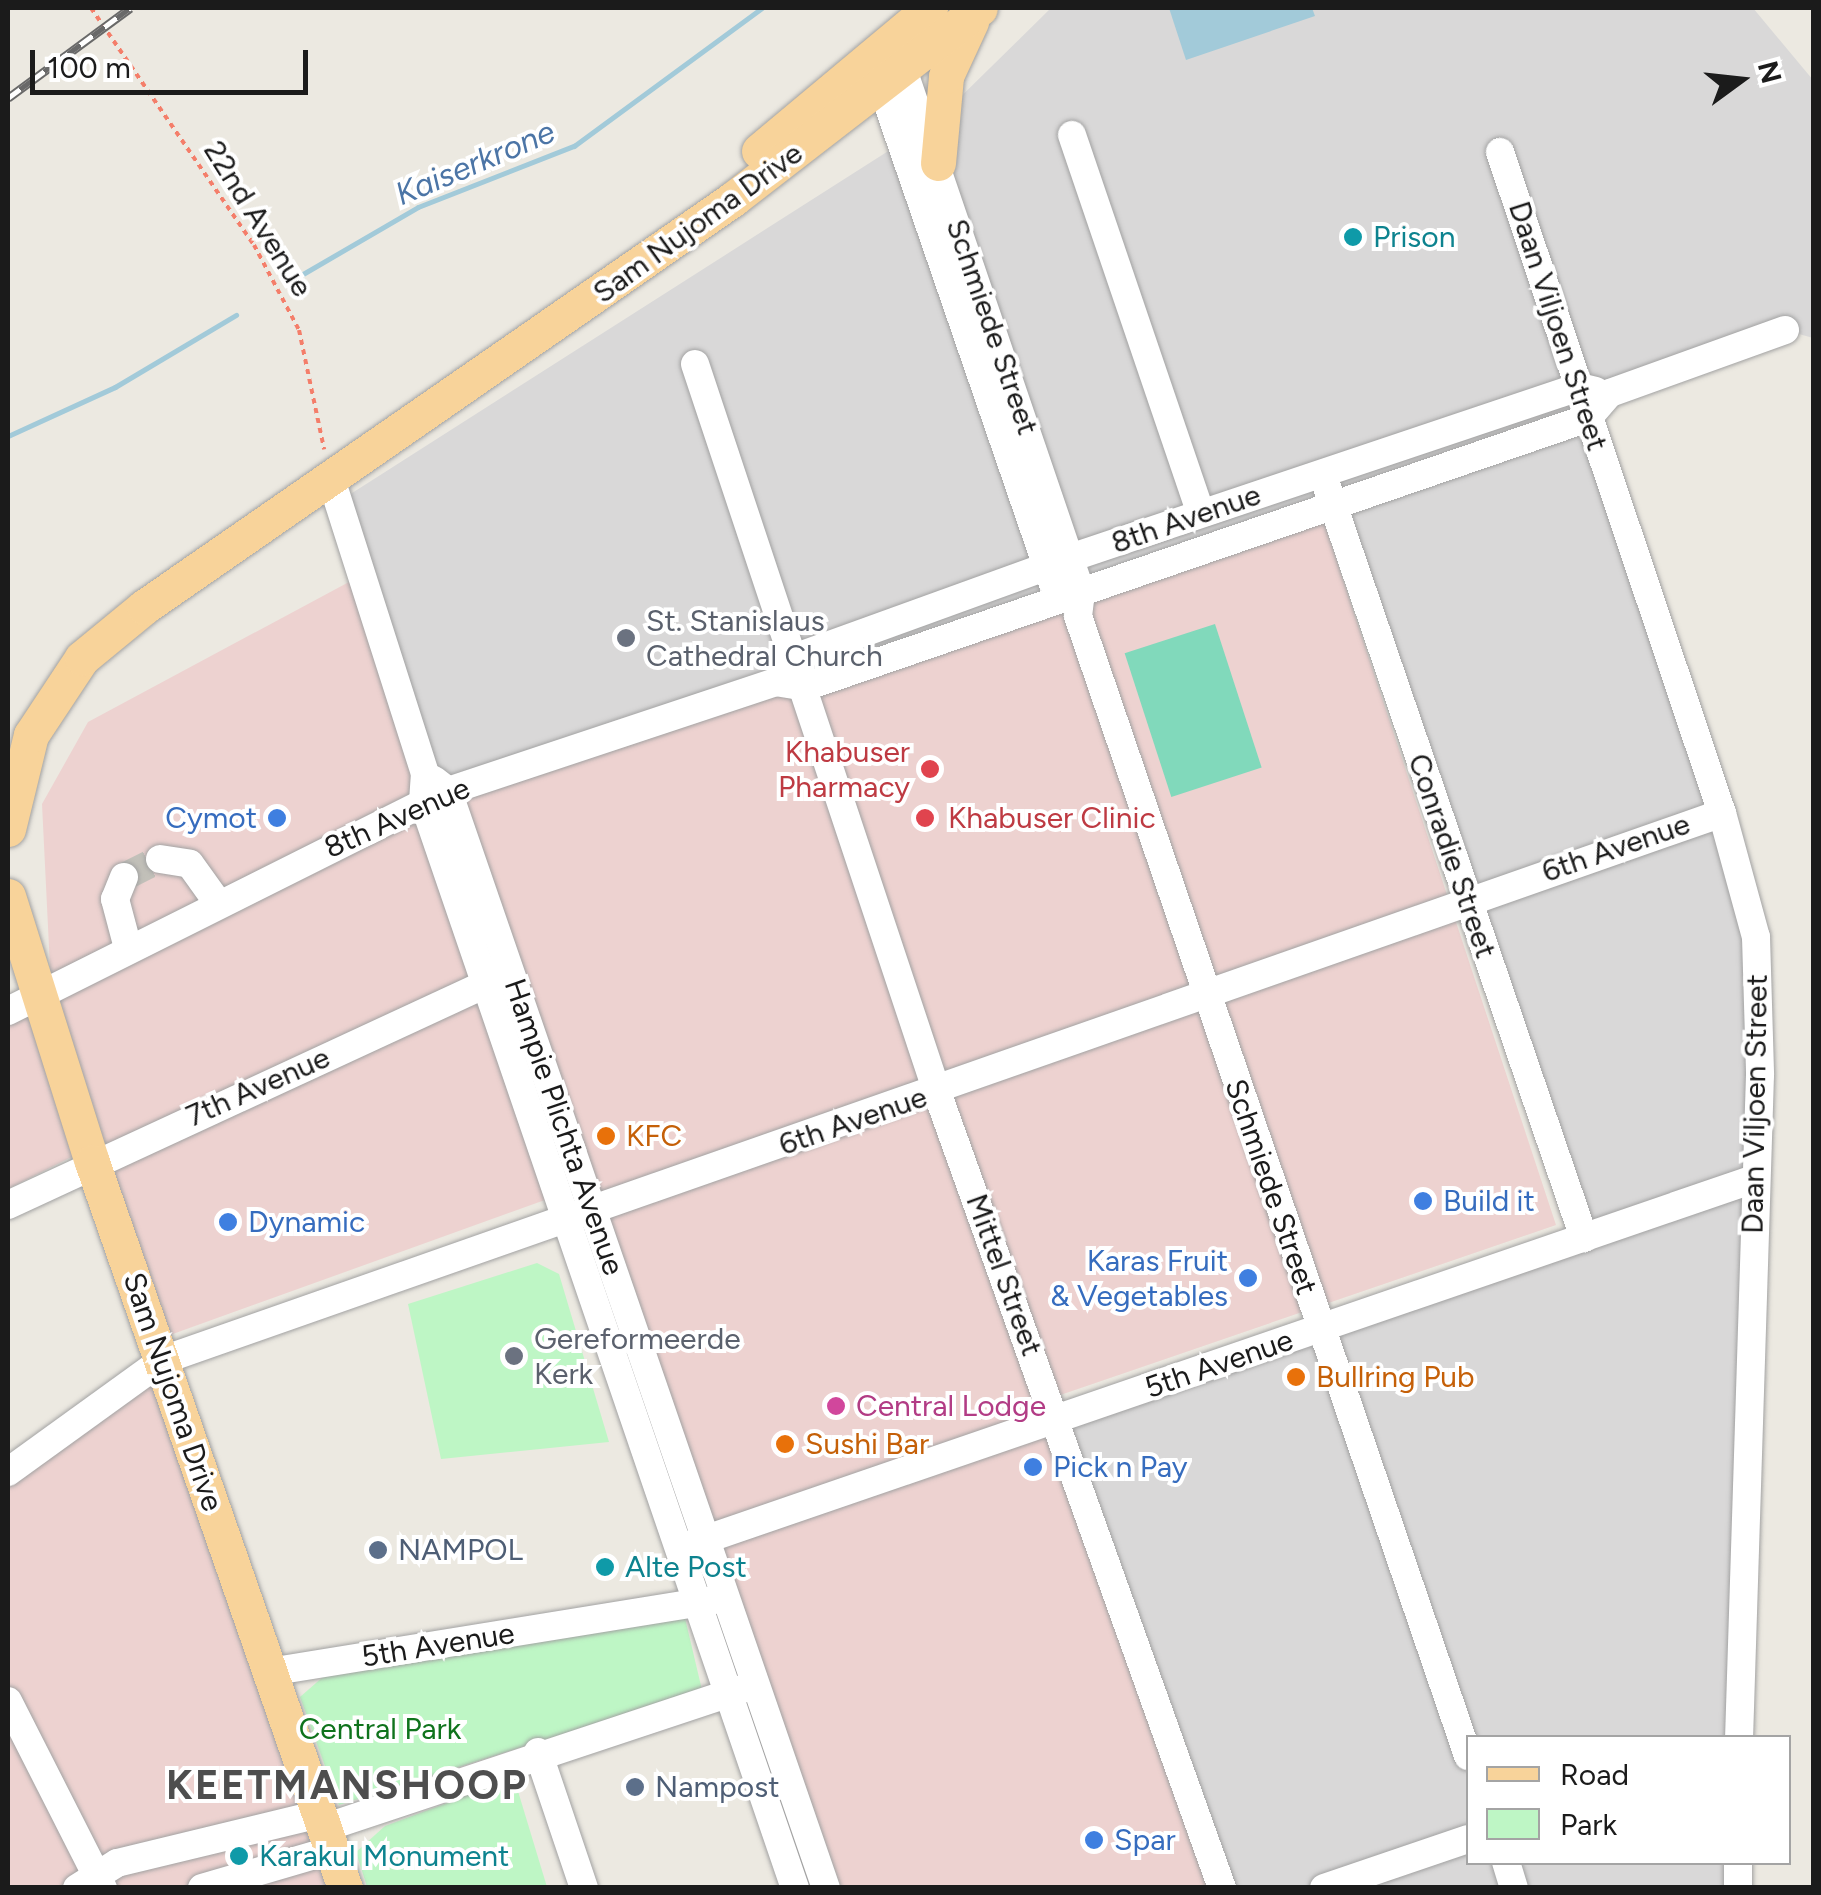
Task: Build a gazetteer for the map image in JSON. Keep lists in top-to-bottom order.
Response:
{
  "streets": {
    "main road": ["Sam Nujoma Drive"],
    "street": [
      "Daan Viljoen Street",
      "Schmiede Street",
      "8th Avenue",
      "6th Avenue",
      "Conradie Street",
      "7th Avenue",
      "Hampie Plichta Avenue",
      "Mittel Street",
      "5th Avenue"
    ],
    "path": ["22nd Avenue"]
  },
  "crossings": [
    ["22nd Avenue", "Sam Nujoma Drive"],
    ["22nd Avenue", "Hampie Plichta Avenue"],
    ["Sam Nujoma Drive", "Schmiede Street"],
    ["Sam Nujoma Drive", "8th Avenue"],
    ["Sam Nujoma Drive", "6th Avenue"],
    ["Sam Nujoma Drive", "7th Avenue"],
    ["Sam Nujoma Drive", "Hampie Plichta Avenue"],
    ["Sam Nujoma Drive", "5th Avenue"],
    ["Daan Viljoen Street", "8th Avenue"],
    ["Daan Viljoen Street", "6th Avenue"],
    ["Daan Viljoen Street", "5th Avenue"],
    ["Schmiede Street", "8th Avenue"],
    ["Schmiede Street", "6th Avenue"],
    ["Schmiede Street", "5th Avenue"],
    ["8th Avenue", "Conradie Street"],
    ["8th Avenue", "Hampie Plichta Avenue"],
    ["8th Avenue", "Mittel Street"],
    ["6th Avenue", "Conradie Street"],
    ["6th Avenue", "Hampie Plichta Avenue"],
    ["6th Avenue", "Mittel Street"],
    ["Conradie Street", "5th Avenue"],
    ["7th Avenue", "Hampie Plichta Avenue"],
    ["Hampie Plichta Avenue", "5th Avenue"],
    ["Mittel Street", "5th Avenue"]
  ],
  "districts": ["KEETMANSHOOP"],
  "water": ["Kaiserkrone"],
  "parks": ["Central Park"],
  "places": [
    "Prison",
    "St. Stanislaus Cathedral Church",
    "Khabuser Pharmacy",
    "Cymot",
    "Khabuser Clinic",
    "KFC",
    "Build it",
    "Dynamic",
    "Karas Fruit & Vegetables",
    "Gereformeerde Kerk",
    "Bullring Pub",
    "Central Lodge",
    "Sushi Bar",
    "Pick n Pay",
    "NAMPOL",
    "Alte Post",
    "Nampost",
    "Spar",
    "Karakul Monument"
  ],
  "legend": ["Road", "Park"],
  "scale_bar": "100 m",
  "north": "right"
}
